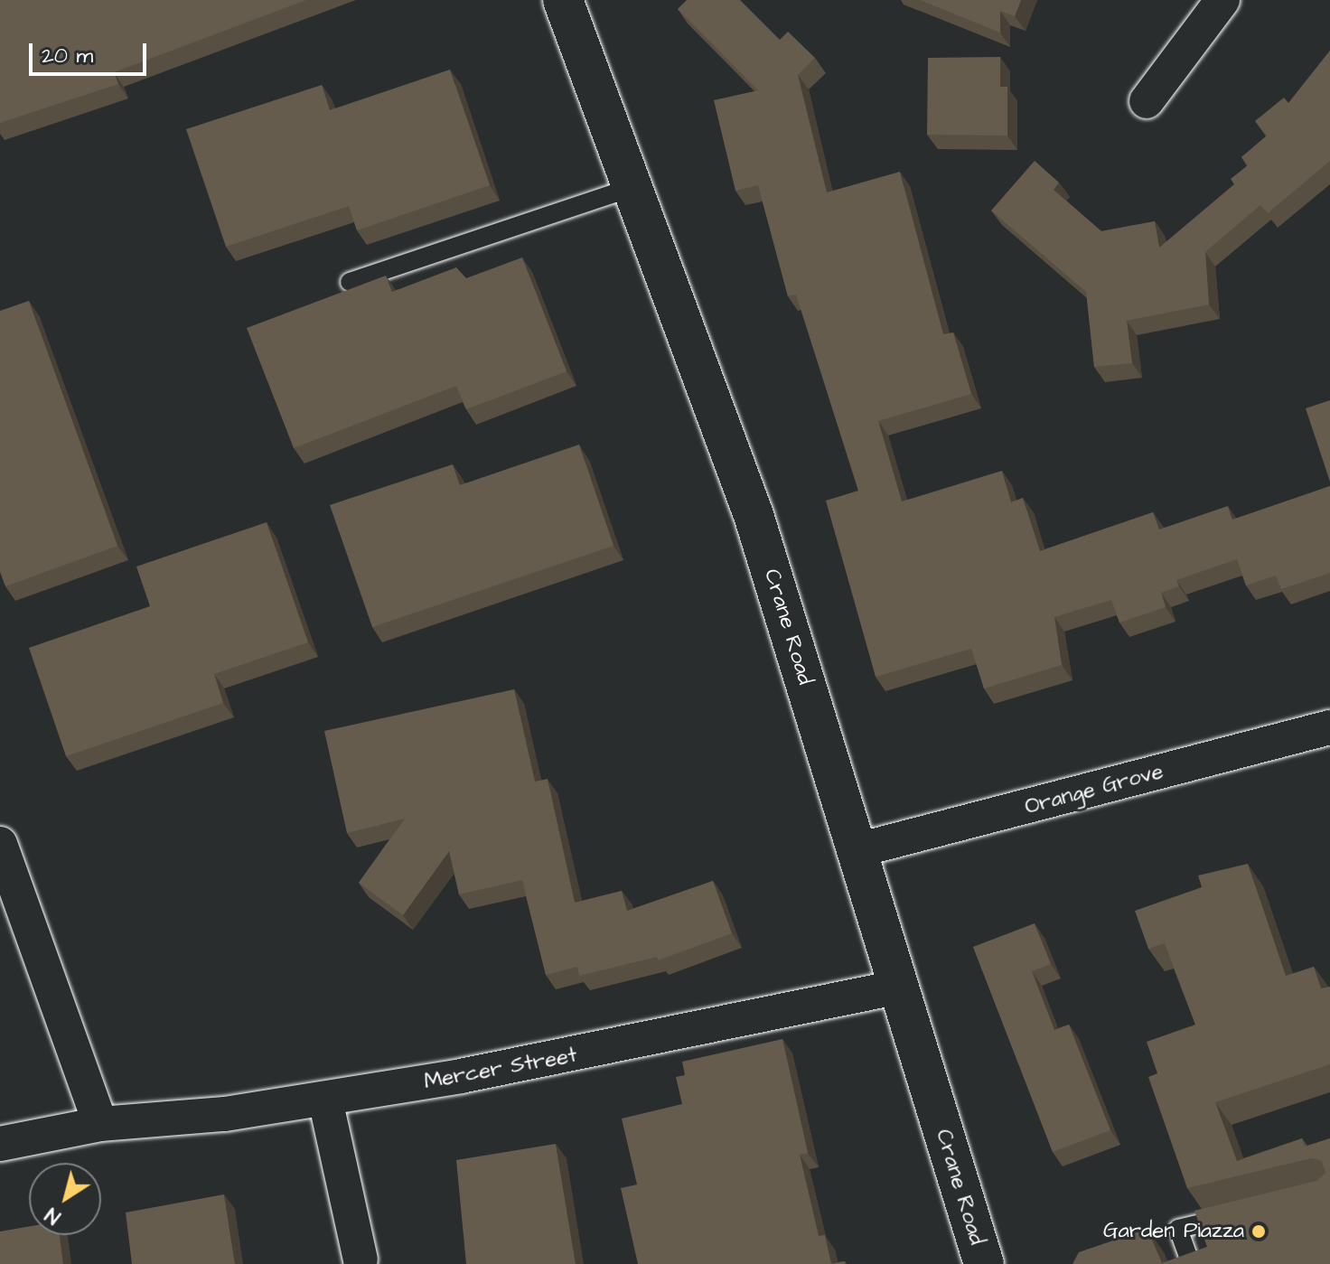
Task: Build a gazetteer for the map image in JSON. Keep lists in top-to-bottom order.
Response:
{
  "streets": {
    "street": ["Crane Road", "Orange Grove", "Mercer Street"]
  },
  "crossings": [
    ["Crane Road", "Orange Grove"],
    ["Crane Road", "Mercer Street"]
  ],
  "places": ["Garden Piazza"],
  "scale_bar": "20 m",
  "north": "bottom left"
}
